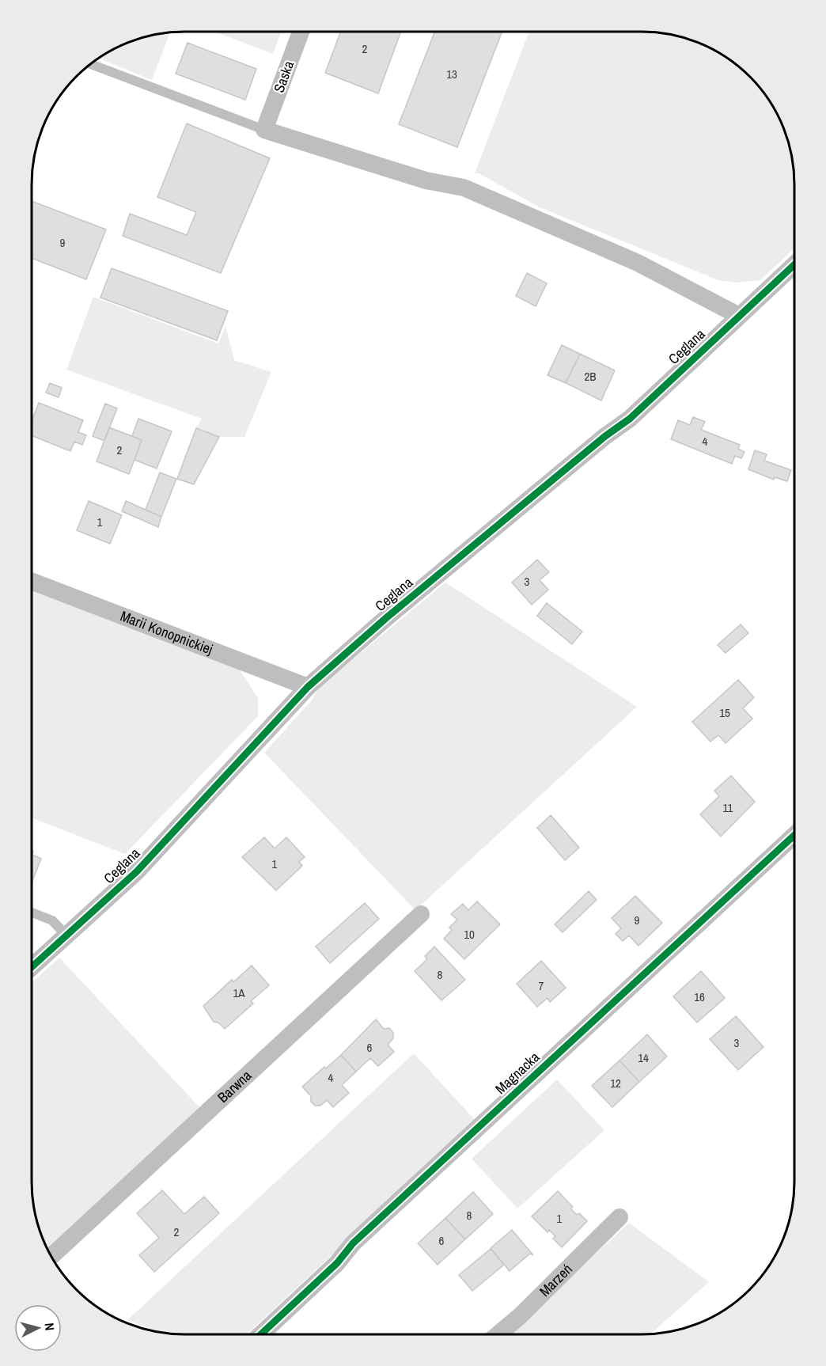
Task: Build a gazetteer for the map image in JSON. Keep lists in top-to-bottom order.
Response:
{
  "streets": {
    "street": [
      "Saska",
      "Ceglana",
      "Marii Konopnickiej",
      "Magnacka",
      "Barwna",
      "Marzeń"
    ]
  },
  "crossings": [
    ["Ceglana", "Marii Konopnickiej"]
  ],
  "house_numbers": [
    "2",
    "13",
    "9",
    "2B",
    "4",
    "2",
    "1",
    "3",
    "15",
    "11",
    "1",
    "9",
    "10",
    "8",
    "7",
    "1A",
    "16",
    "3",
    "6",
    "14",
    "4",
    "12",
    "8",
    "1",
    "2",
    "6"
  ],
  "north": "right"
}
